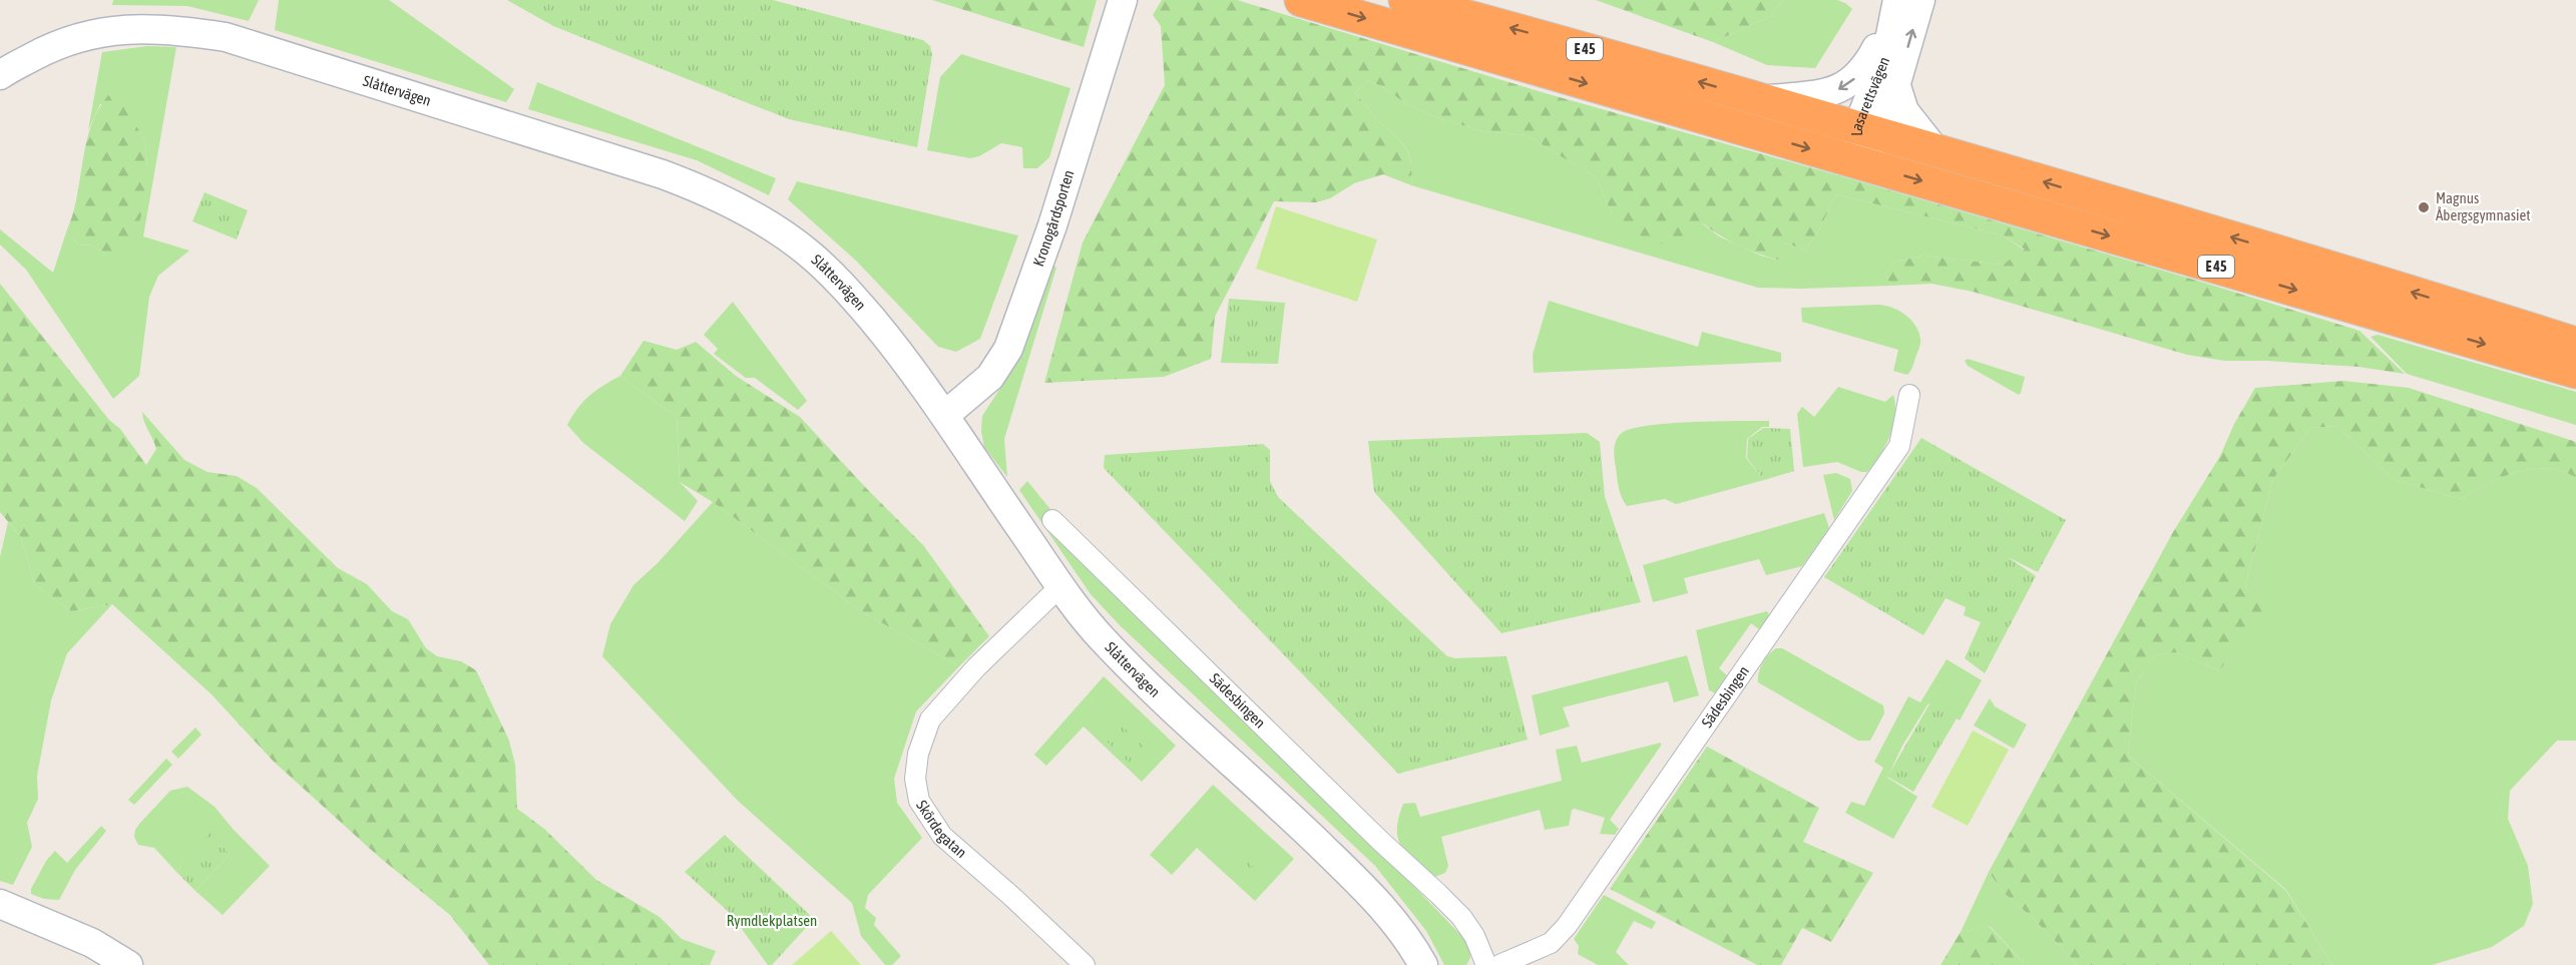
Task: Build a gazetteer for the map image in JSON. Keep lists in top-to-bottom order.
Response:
{
  "streets": {
    "highway": ["E 45"],
    "street": [
      "Slåttervägen",
      "Lasarettsvägen",
      "Kronogårdsporten",
      "Sädesbingen",
      "Skördegatan"
    ]
  },
  "crossings": [
    ["E 45", "Lasarettsvägen"],
    ["Slåttervägen", "Kronogårdsporten"],
    ["Slåttervägen", "Skördegatan"]
  ],
  "parks": ["Rymdlekplatsen"],
  "places": ["Magnus Åbergsgymnasiet"]
}
